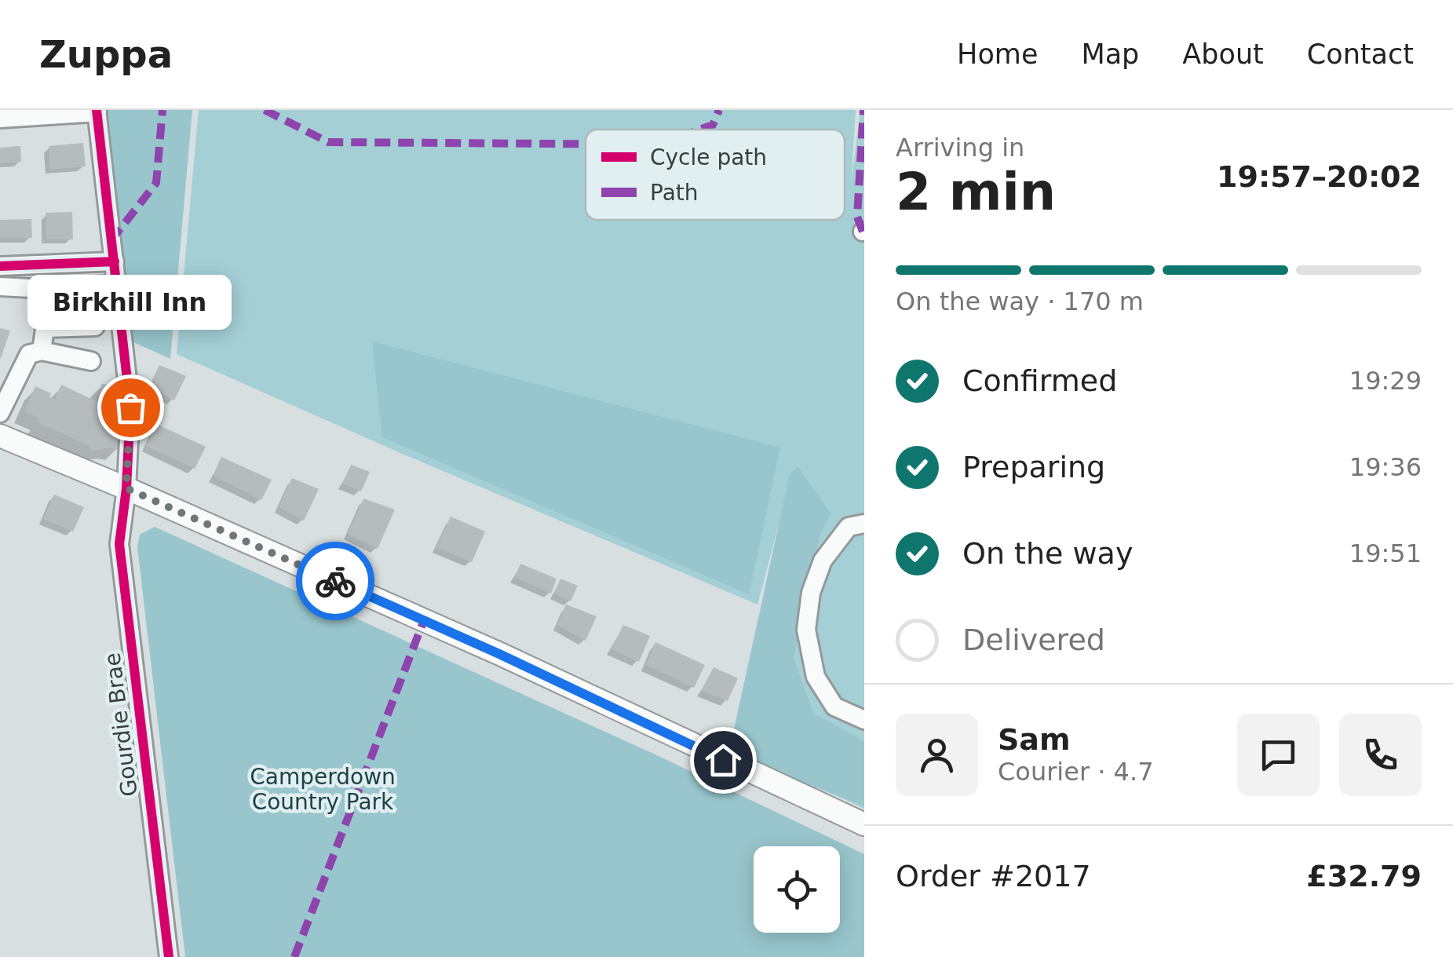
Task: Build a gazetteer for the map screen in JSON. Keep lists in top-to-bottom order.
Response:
{
  "streets": {
    "street": ["Gourdie Brae"]
  },
  "parks": ["Camperdown Country Park"],
  "places": ["Birkhill Inn"],
  "legend": ["Cycle path", "Path"],
  "page": {
    "header": "Zuppa",
    "nav": [
      "Home",
      "Map",
      "About",
      "Contact"
    ],
    "heading": ["2 min", "Arriving in", "19:57–20:02"],
    "panel": [
      "Sam",
      "Courier · 4.7",
      "Order #2017",
      "£32.79"
    ],
    "bar": "On the way · 170 m",
    "bubble": "Birkhill Inn",
    "list": [
      ["Confirmed", "19:29"],
      ["Preparing", "19:36"],
      ["On the way", "19:51"],
      "Delivered"
    ]
  }
}
